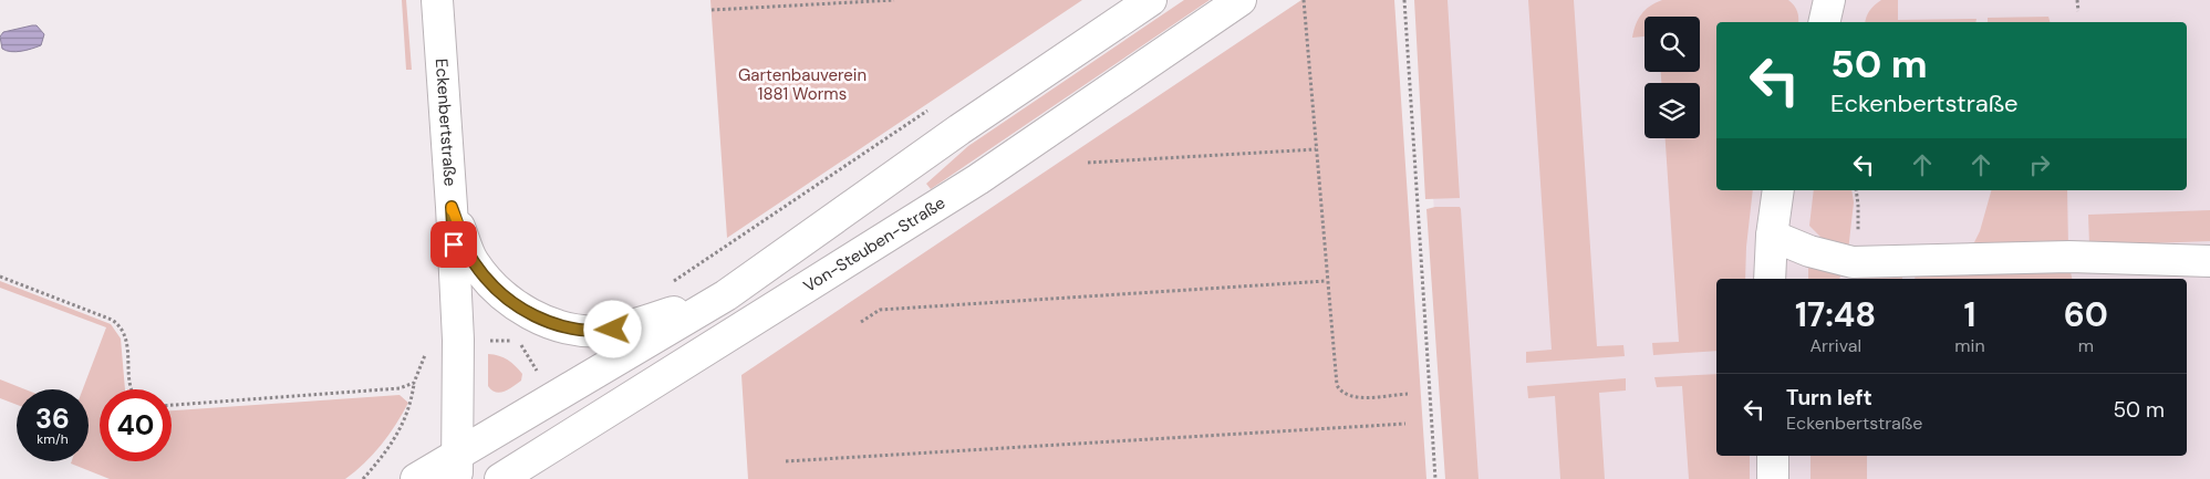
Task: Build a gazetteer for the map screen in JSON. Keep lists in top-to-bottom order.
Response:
{
  "streets": {
    "street": ["Eckenbertstraße", "Von-Steuben-Straße"]
  },
  "parks": ["Gartenbauverein 1881 Worms"],
  "page": {
    "turn": ["50 m", "Eckenbertstraße"],
    "eta": [
      "17:48",
      "Arrival",
      "1",
      "min",
      "60",
      "m"
    ],
    "list": [
      {
        "name": "Turn left",
        "note": "Eckenbertstraße",
        "value": "50 m"
      }
    ],
    "speed": "36 km/h",
    "limit": "40"
  }
}
